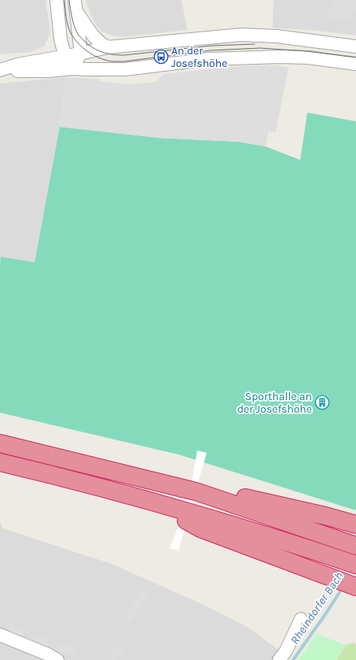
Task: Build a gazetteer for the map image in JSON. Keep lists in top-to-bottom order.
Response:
{
  "water": ["Rheindorfer Bach"],
  "places": {
    "bus stop": ["An der Josefshöhe"],
    "building": ["Sporthalle an der Josefshöhe"]
  }
}
